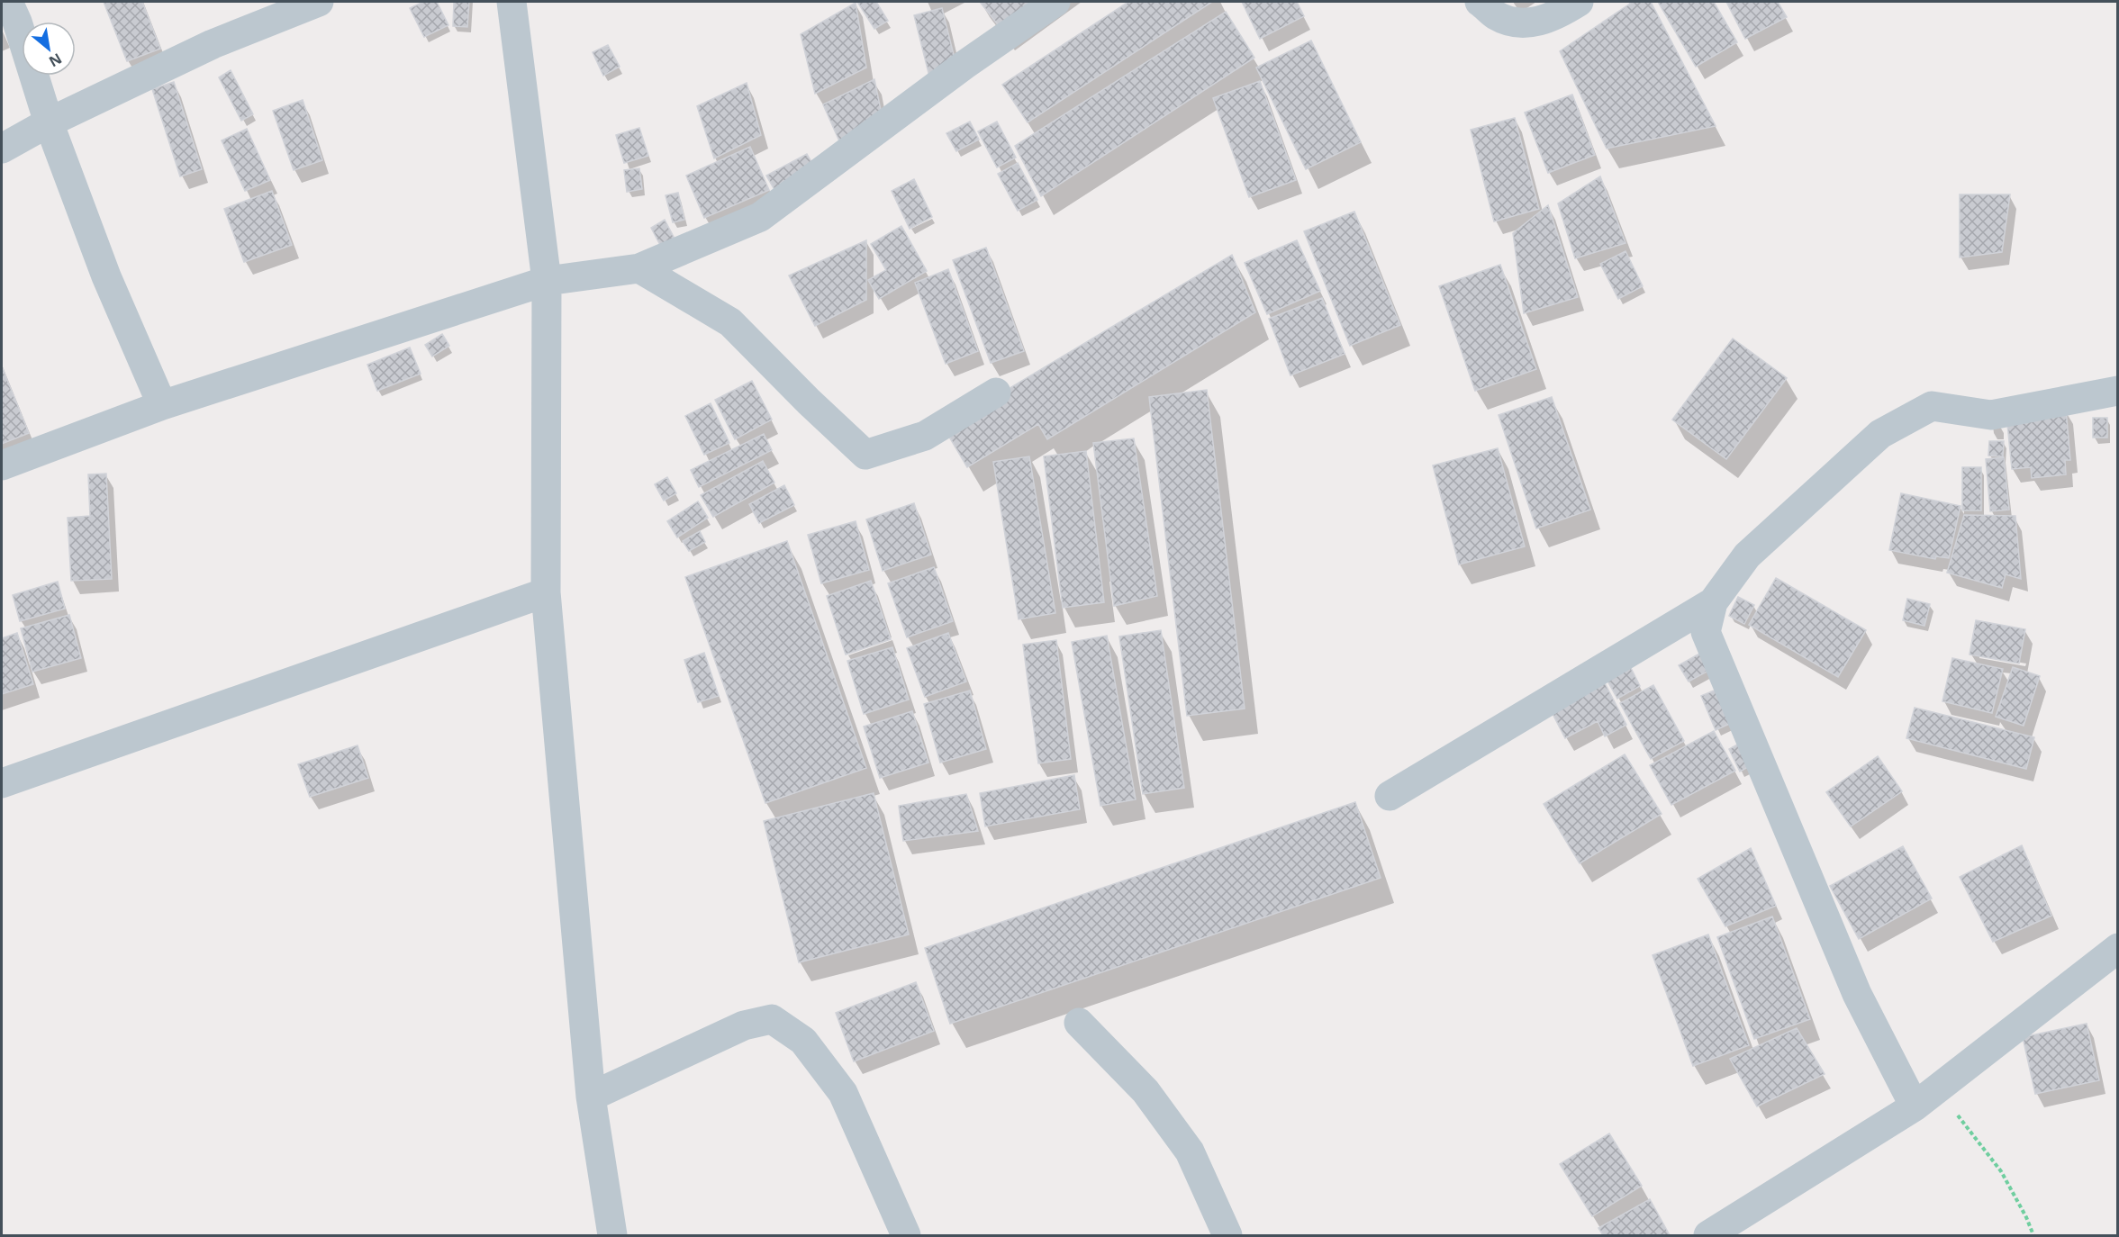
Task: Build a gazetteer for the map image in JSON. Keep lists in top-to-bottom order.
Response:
{
  "north": "bottom right"
}
